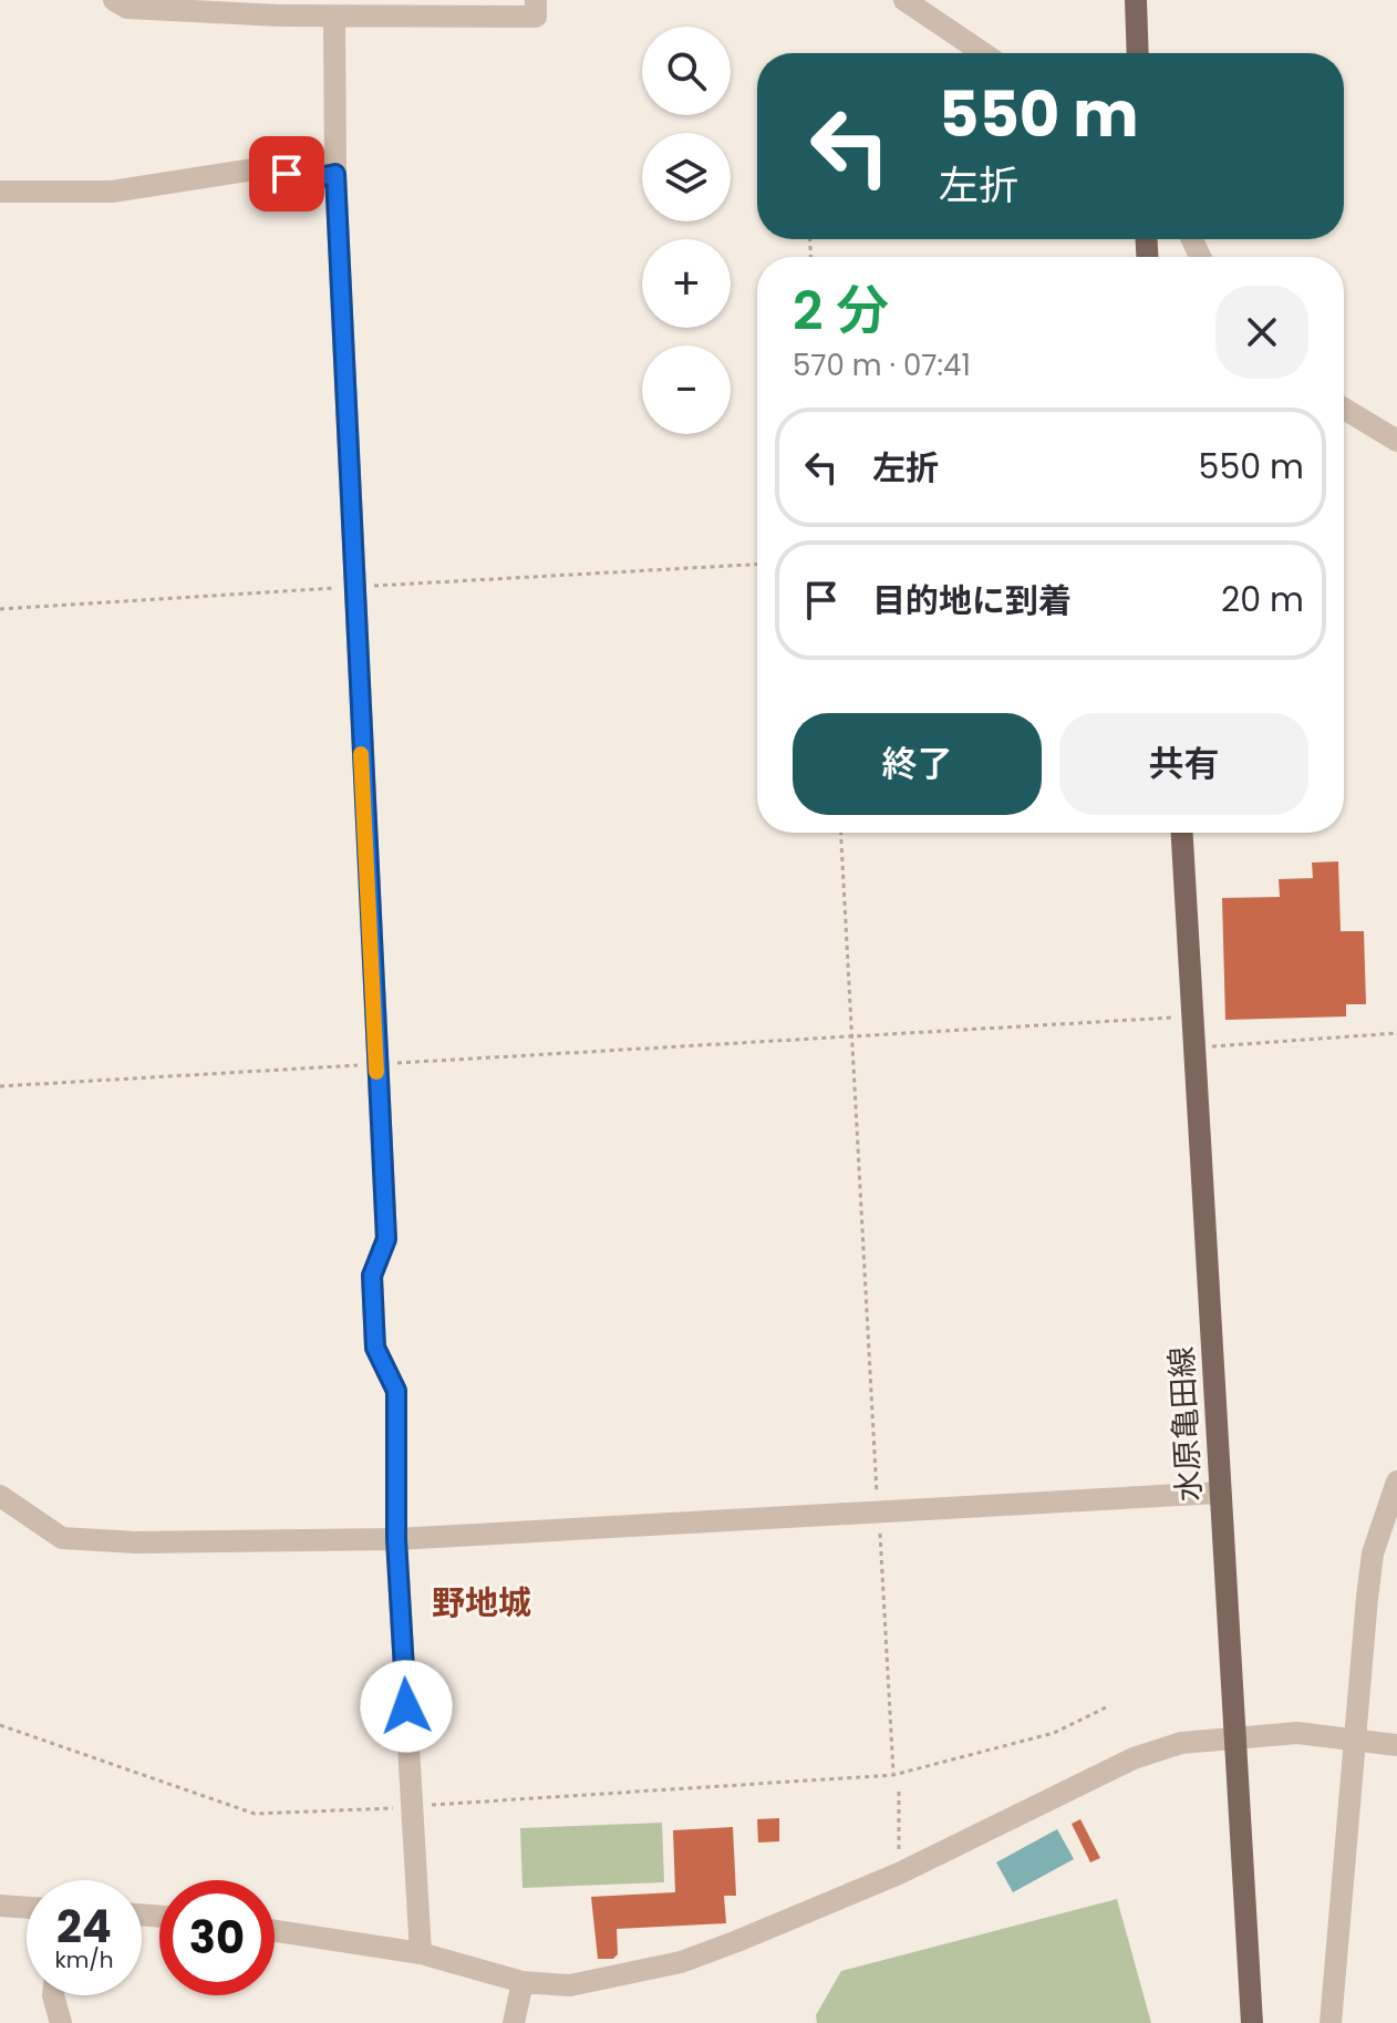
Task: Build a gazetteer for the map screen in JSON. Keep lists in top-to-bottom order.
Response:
{
  "streets": {
    "main road": ["水原亀田線"]
  },
  "districts": ["野地城"],
  "page": {
    "map_buttons": ["+", "−"],
    "turn": ["550 m", "左折"],
    "heading": ["2 分", "570 m · 07:41"],
    "list": [
      {
        "name": "左折",
        "value": "550 m"
      },
      {
        "name": "目的地に到着",
        "value": "20 m"
      }
    ],
    "buttons": ["終了", "共有"],
    "speed": "24 km/h",
    "limit": "30"
  }
}
